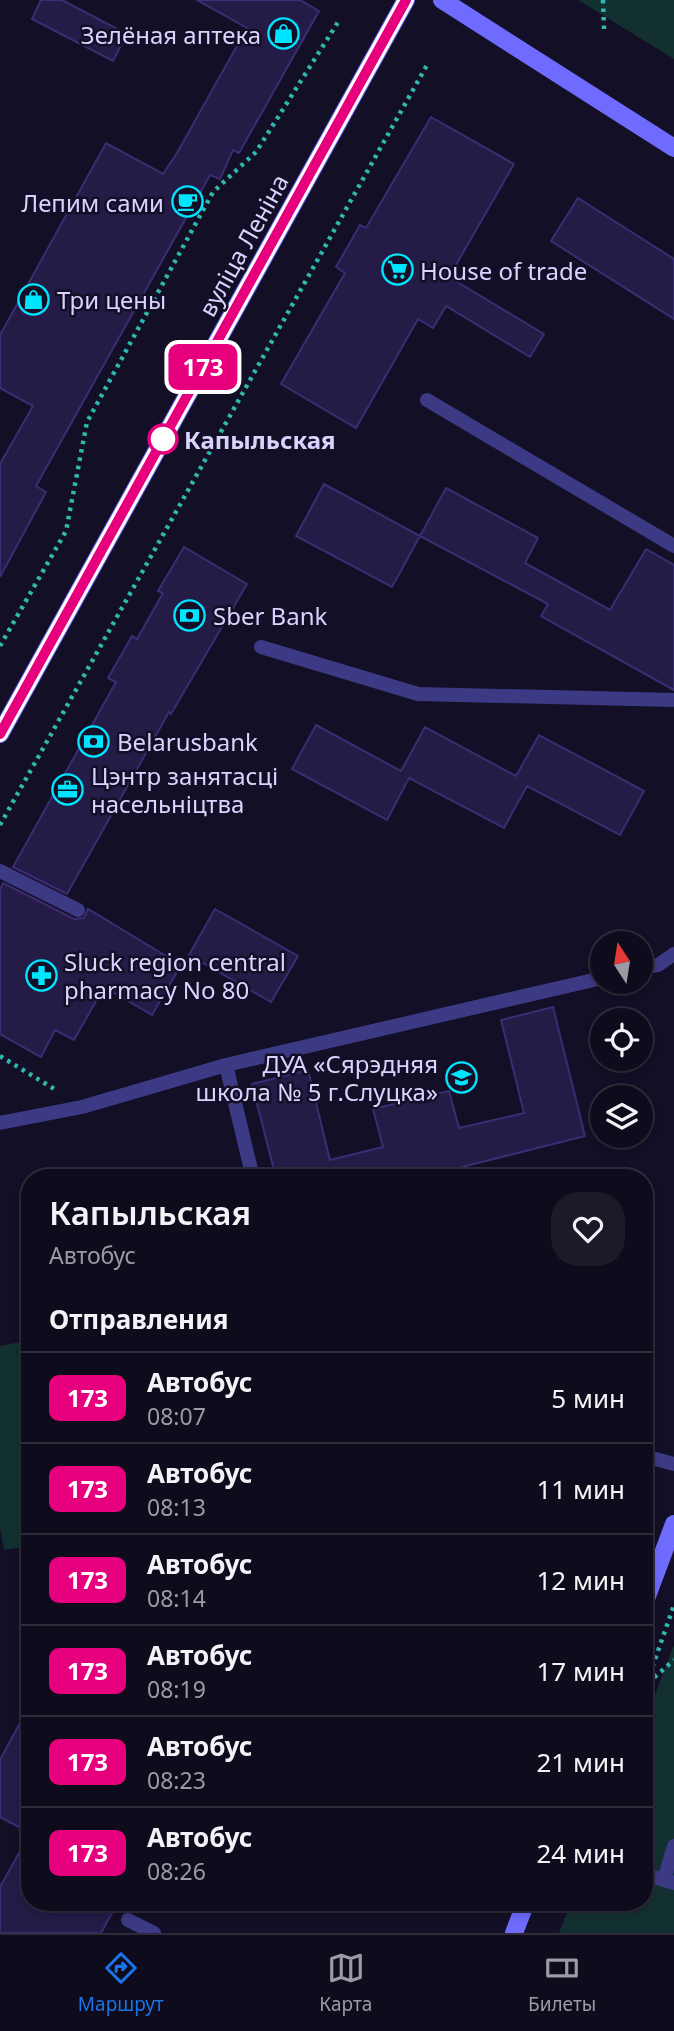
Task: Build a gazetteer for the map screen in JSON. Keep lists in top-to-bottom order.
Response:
{
  "streets": {
    "main road": ["вуліца Леніна"]
  },
  "places": {
    "shop": ["Зелёная аптека", "Три цены"],
    "cafe": ["Лепим сами"],
    "supermarket": ["House of trade"],
    "other": ["Капыльская"],
    "bank": ["Sber Bank", "Belarusbank"],
    "office": ["Цэнтр занятасці насельніцтва"],
    "pharmacy": ["Sluck region central pharmacy No 80"],
    "school or university": ["ДУА «Сярэдняя школа № 5 г.Слуцка»"]
  },
  "lines": ["bus line 173"],
  "north": "top",
  "page": {
    "on_map": "173",
    "heading": [
      ["Капыльская", "Автобус"],
      "Отправления"
    ],
    "list": [
      {
        "mark": "173",
        "name": "Автобус",
        "note": "08:07",
        "value": "5 мин"
      },
      {
        "mark": "173",
        "name": "Автобус",
        "note": "08:13",
        "value": "11 мин"
      },
      {
        "mark": "173",
        "name": "Автобус",
        "note": "08:14",
        "value": "12 мин"
      },
      {
        "mark": "173",
        "name": "Автобус",
        "note": "08:19",
        "value": "17 мин"
      },
      {
        "mark": "173",
        "name": "Автобус",
        "note": "08:23",
        "value": "21 мин"
      },
      {
        "mark": "173",
        "name": "Автобус",
        "note": "08:26",
        "value": "24 мин"
      }
    ],
    "tabs": ["Маршрут", "Карта", "Билеты"]
  }
}
